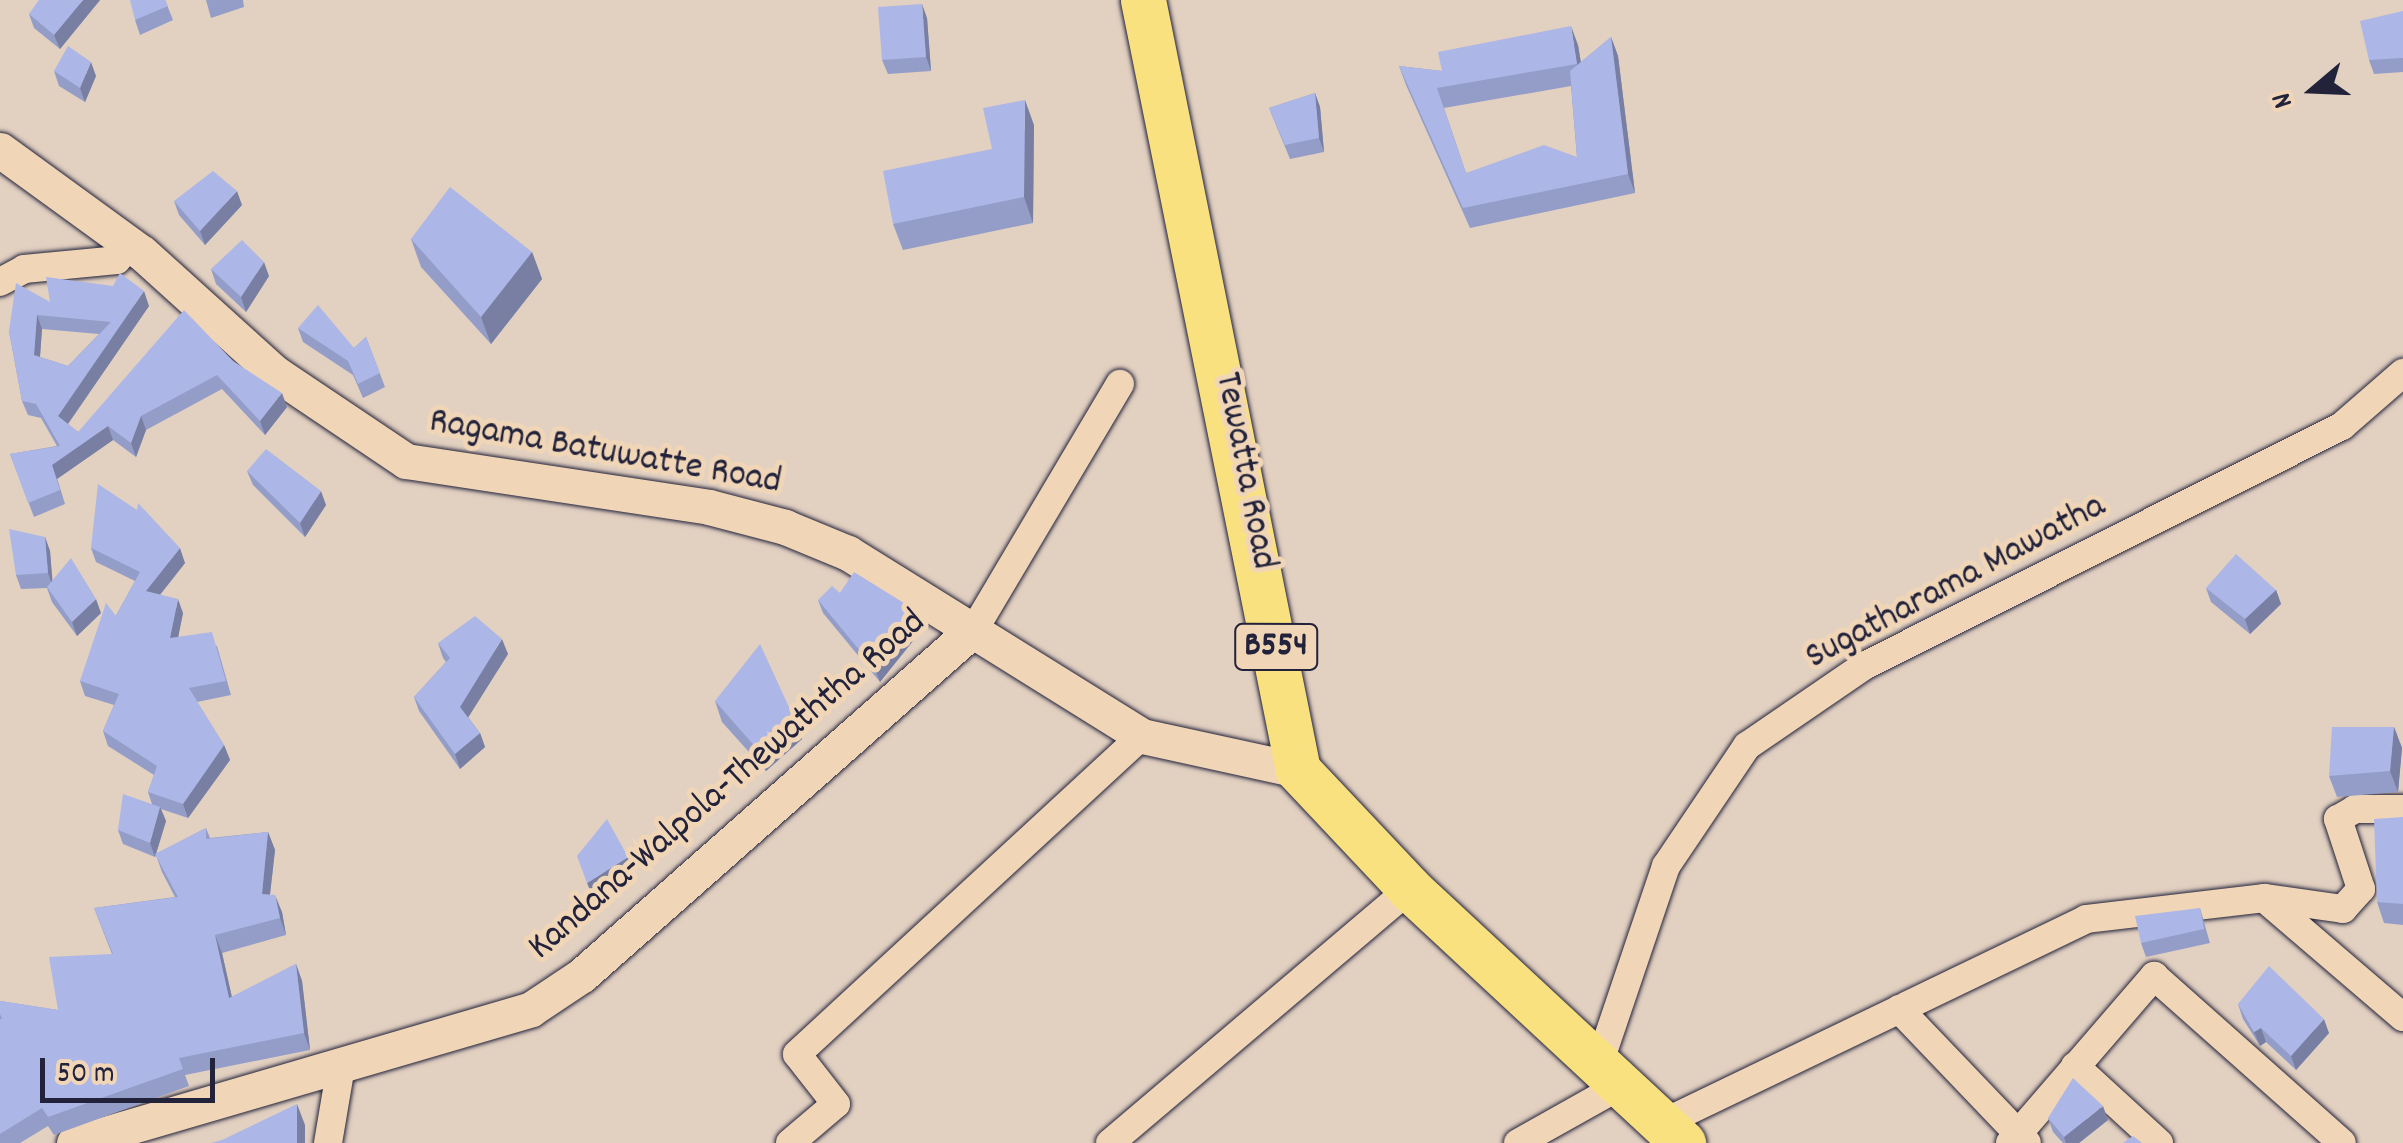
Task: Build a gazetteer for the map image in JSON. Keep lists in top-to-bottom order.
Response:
{
  "streets": {
    "main road": ["Tewatta Road", "B554"],
    "street": ["Ragama Batuwatte Road", "Sugatharama Mawatha", "Kandana-Walpola-Thewaththa Road"]
  },
  "crossings": [
    ["Ragama Batuwatte Road", "Tewatta Road"],
    ["Ragama Batuwatte Road", "Kandana-Walpola-Thewaththa Road"]
  ],
  "scale_bar": "50 m",
  "north": "left"
}
